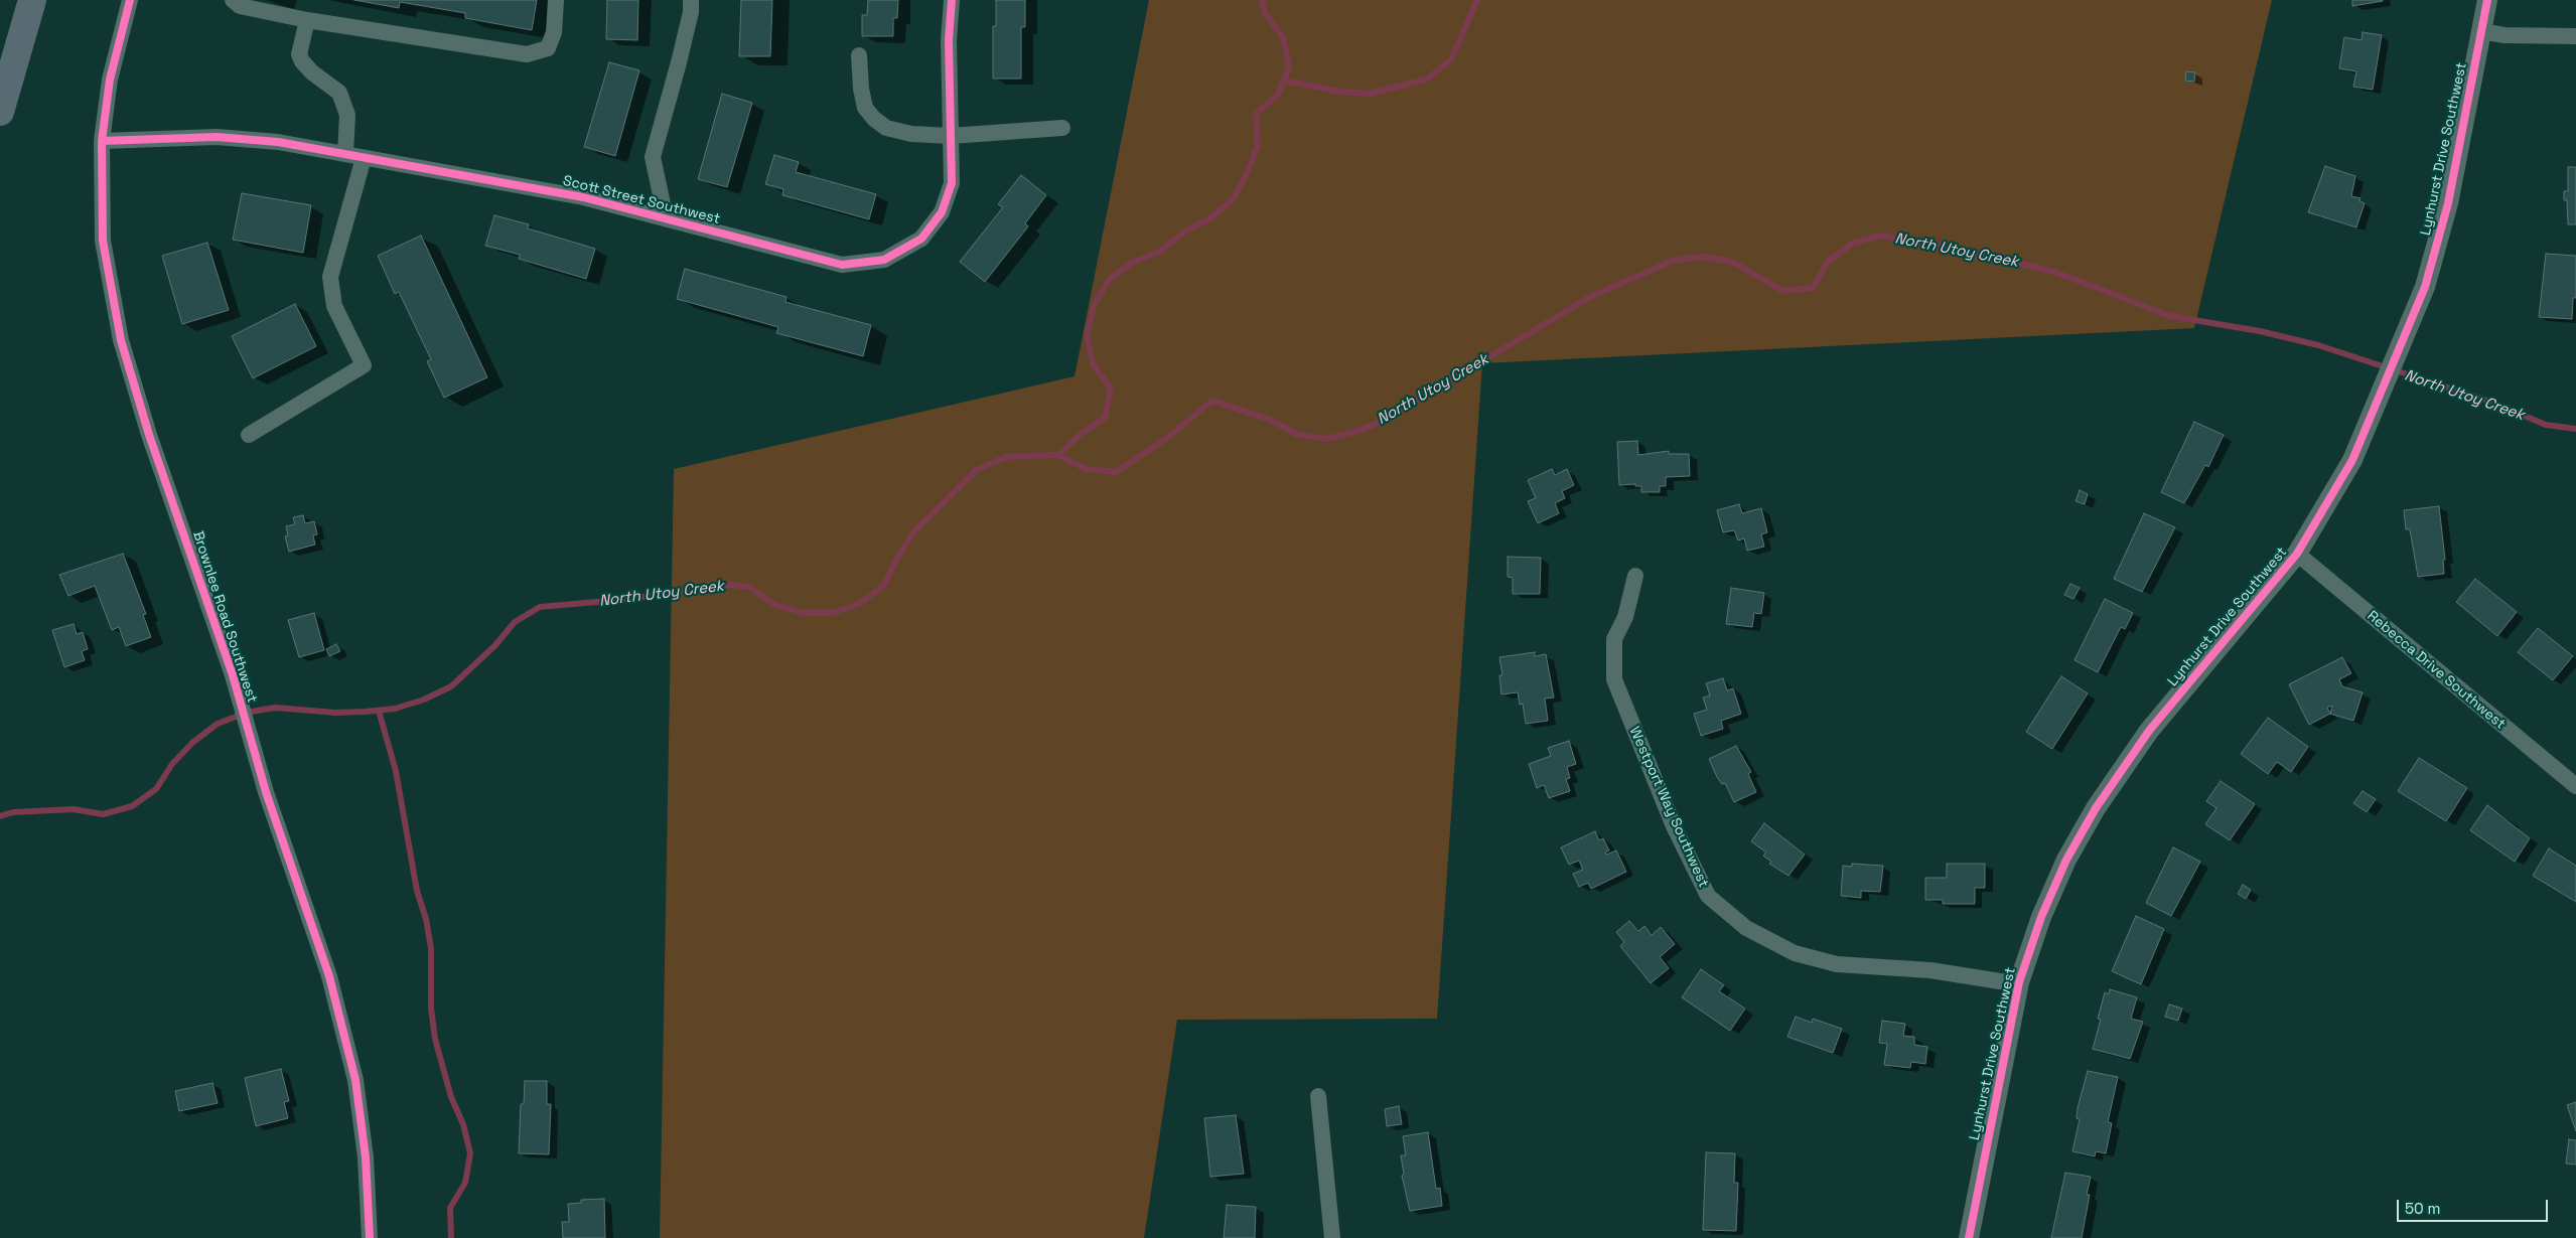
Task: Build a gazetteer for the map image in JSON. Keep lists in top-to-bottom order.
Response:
{
  "streets": {
    "street": [
      "Lynhurst Drive Southwest",
      "Scott Street Southwest",
      "Brownlee Road Southwest",
      "Rebecca Drive Southwest",
      "Westport Way Southwest"
    ]
  },
  "crossings": [
    ["Lynhurst Drive Southwest", "Rebecca Drive Southwest"],
    ["Lynhurst Drive Southwest", "Westport Way Southwest"],
    ["Scott Street Southwest", "Brownlee Road Southwest"]
  ],
  "water": ["North Utoy Creek"],
  "scale_bar": "50 m"
}
